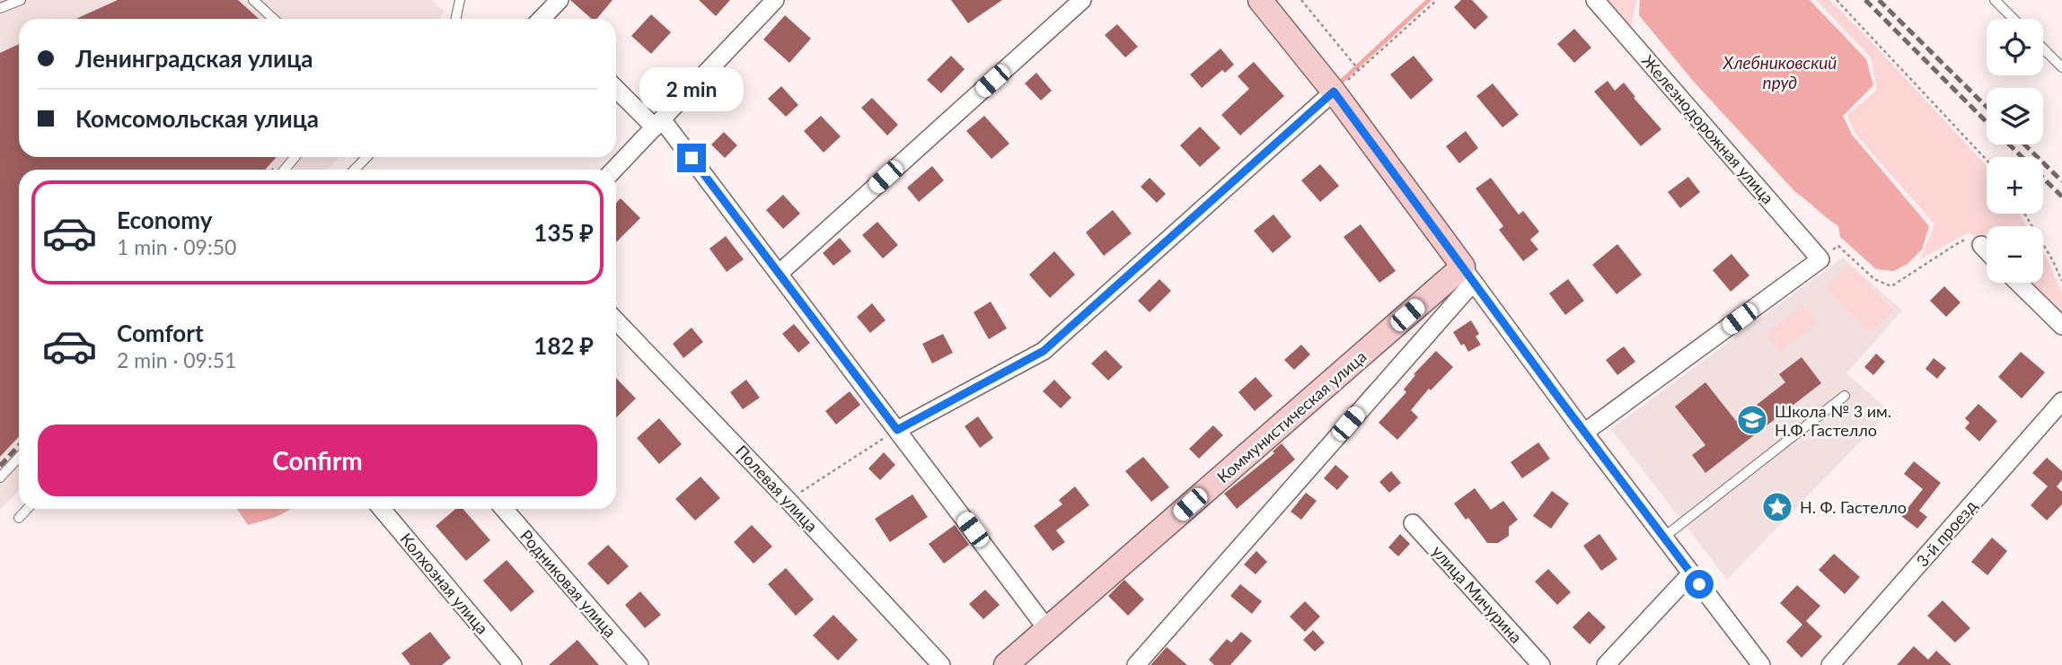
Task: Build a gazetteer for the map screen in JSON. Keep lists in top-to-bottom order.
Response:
{
  "streets": {
    "street": [
      "Железнодорожная улица",
      "Коммунистическая улица",
      "Полевая улица",
      "3-й проезд",
      "Колхозная улица",
      "Родниковая улица",
      "улица Мичурина"
    ]
  },
  "water": ["Хлебниковский пруд"],
  "places": {
    "school or university": ["Школа № 3 им. Н.Ф. Гастелло"],
    "place": ["Н. Ф. Гастелло"]
  },
  "page": {
    "map_buttons": ["+", "−"],
    "banner": ["Ленинградская улица", "Комсомольская улица"],
    "bubble": "2 min",
    "list": [
      {
        "name": "Economy",
        "note": "1 min · 09:50",
        "value": "135 ₽"
      },
      {
        "name": "Comfort",
        "note": "2 min · 09:51",
        "value": "182 ₽"
      }
    ],
    "buttons": "Confirm"
  }
}
